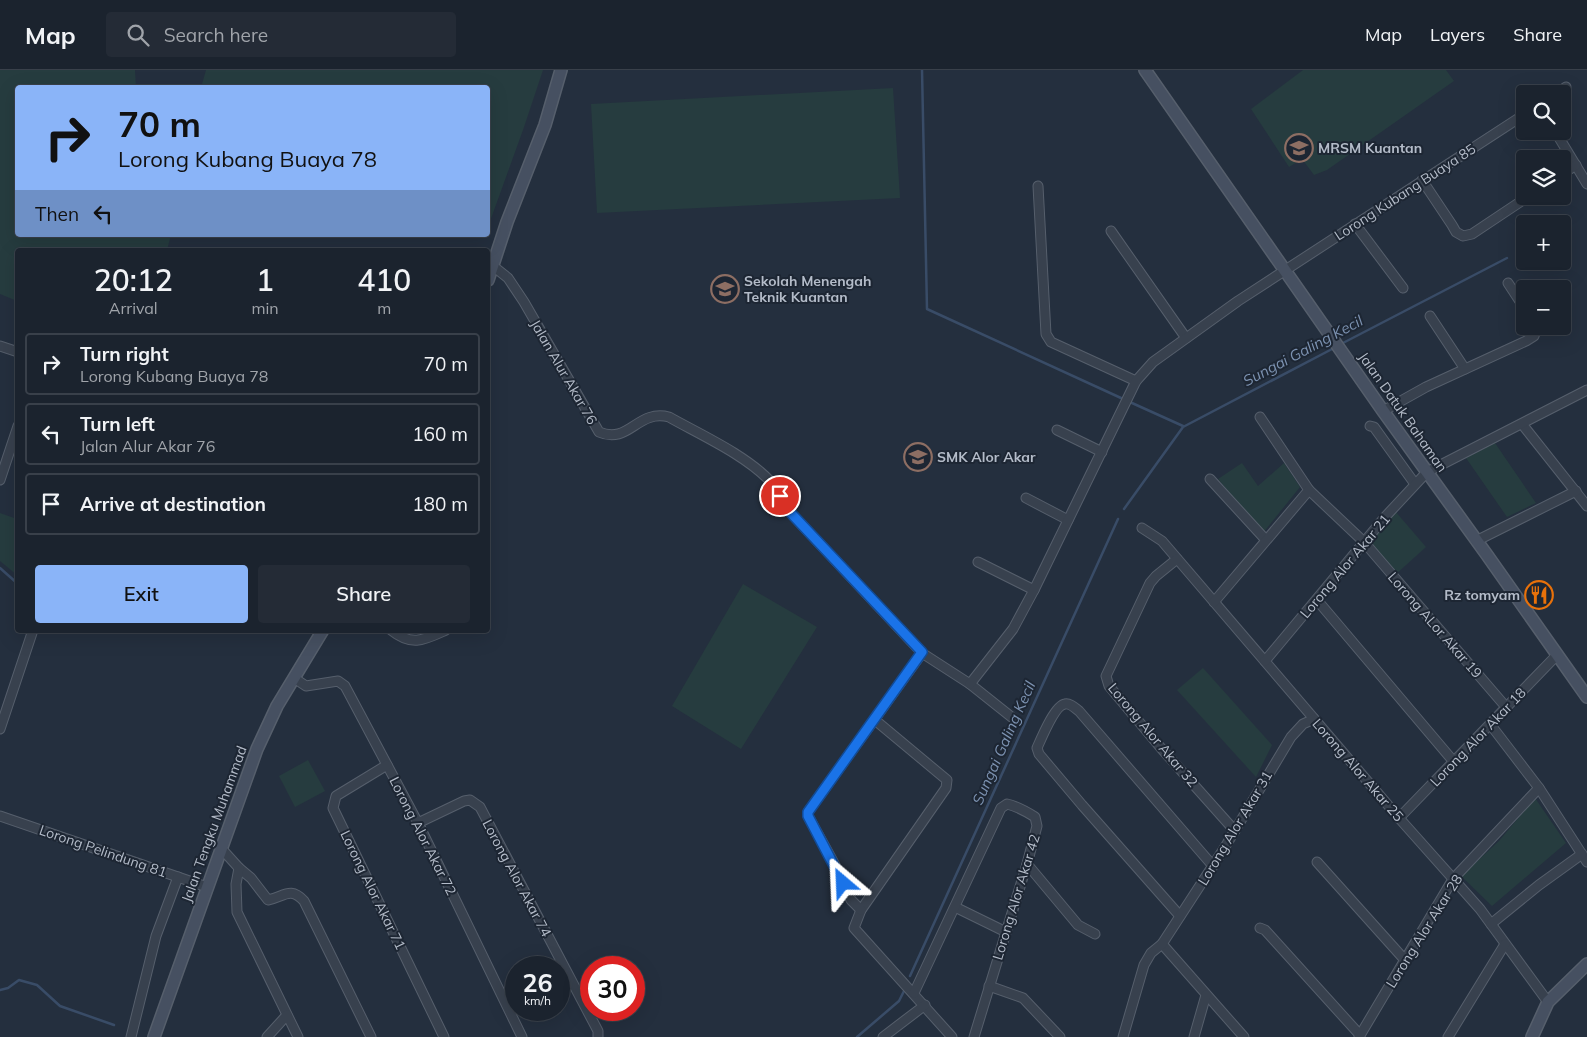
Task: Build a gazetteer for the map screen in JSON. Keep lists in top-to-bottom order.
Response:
{
  "streets": {
    "street": [
      "Lorong Kubang Buaya 85",
      "Jalan Alur Akar 76",
      "Jalan Datuk Bahaman",
      "Lorong Alor Akar 21",
      "Lorong ALor Akar 19",
      "Lorong Alor Akar 32",
      "Lorong Alor Akar 18",
      "Lorong Alor Akar 25",
      "Jalan Tengku Muhammad",
      "Lorong Alor Akar 31",
      "Lorong Alor Akar 72",
      "Lorong Pelindung 81",
      "Lorong Alor Akar 74",
      "Lorong Alor Akar 71",
      "Lorong Alor Akar 42",
      "Lorong Alor Akar 28"
    ]
  },
  "crossings": [
    ["Lorong Kubang Buaya 85", "Jalan Alur Akar 76"],
    ["Lorong Kubang Buaya 85", "Jalan Datuk Bahaman"],
    ["Jalan Datuk Bahaman", "Lorong Alor Akar 21"],
    ["Jalan Datuk Bahaman", "Lorong Alor Akar 18"],
    ["Lorong Alor Akar 21", "Lorong ALor Akar 19"],
    ["Lorong Alor Akar 21", "Lorong Alor Akar 25"],
    ["Lorong ALor Akar 19", "Lorong Alor Akar 18"],
    ["Lorong Alor Akar 32", "Lorong Alor Akar 25"],
    ["Lorong Alor Akar 32", "Lorong Alor Akar 31"],
    ["Lorong Alor Akar 18", "Lorong Alor Akar 25"],
    ["Lorong Alor Akar 25", "Lorong Alor Akar 31"],
    ["Lorong Alor Akar 25", "Lorong Alor Akar 28"],
    ["Jalan Tengku Muhammad", "Lorong Alor Akar 72"],
    ["Jalan Tengku Muhammad", "Lorong Pelindung 81"],
    ["Lorong Alor Akar 72", "Lorong Alor Akar 74"],
    ["Lorong Alor Akar 72", "Lorong Alor Akar 71"]
  ],
  "water": ["Sungai Galing Kecil"],
  "places": {
    "school or university": ["MRSM Kuantan", "Sekolah Menengah Teknik Kuantan", "SMK Alor Akar"],
    "restaurant": ["Rz tomyam"]
  },
  "page": {
    "header": "Map",
    "search": "Search here",
    "nav": ["Map", "Layers", "Share"],
    "map_buttons": ["+", "−"],
    "turn": ["70 m", "Lorong Kubang Buaya 78"],
    "then": "Then",
    "eta": [
      "20:12",
      "Arrival",
      "1",
      "min",
      "410",
      "m"
    ],
    "list": [
      {
        "name": "Turn right",
        "note": "Lorong Kubang Buaya 78",
        "value": "70 m"
      },
      {
        "name": "Turn left",
        "note": "Jalan Alur Akar 76",
        "value": "160 m"
      },
      {
        "name": "Arrive at destination",
        "value": "180 m"
      }
    ],
    "buttons": ["Exit", "Share"],
    "speed": "26 km/h",
    "limit": "30"
  }
}
